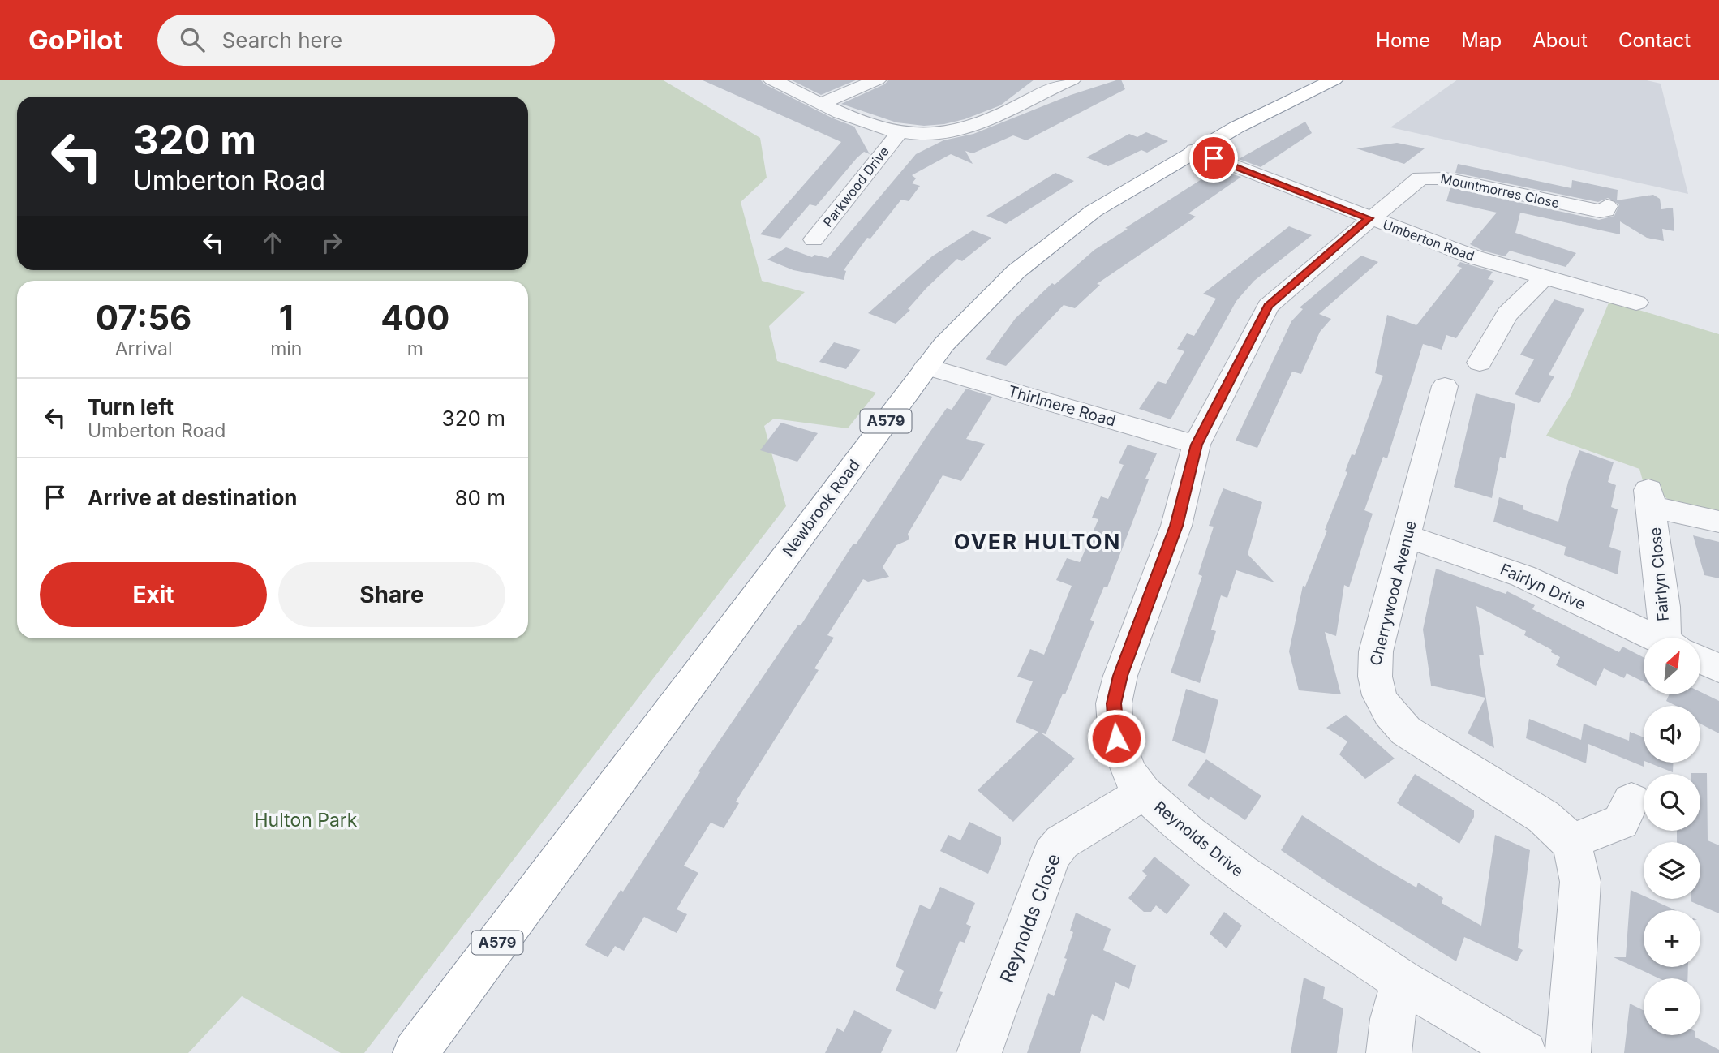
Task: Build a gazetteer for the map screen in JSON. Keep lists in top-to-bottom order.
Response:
{
  "streets": {
    "highway": ["A579", "Newbrook Road"],
    "street": [
      "Parkwood Drive",
      "Mountmorres Close",
      "Umberton Road",
      "Thirlmere Road",
      "Fairlyn Close",
      "Fairlyn Drive",
      "Cherrywood Avenue",
      "Reynolds Drive",
      "Reynolds Close"
    ]
  },
  "crossings": [
    ["Mountmorres Close", "Umberton Road"],
    ["Mountmorres Close", "Reynolds Drive"],
    ["Umberton Road", "Newbrook Road"],
    ["Umberton Road", "Reynolds Drive"],
    ["Thirlmere Road", "Newbrook Road"],
    ["Thirlmere Road", "Reynolds Drive"],
    ["Fairlyn Drive", "Cherrywood Avenue"],
    ["Reynolds Drive", "Reynolds Close"]
  ],
  "districts": ["OVER HULTON"],
  "parks": ["Hulton Park"],
  "north": "top right",
  "page": {
    "header": "GoPilot",
    "search": "Search here",
    "nav": [
      "Home",
      "Map",
      "About",
      "Contact"
    ],
    "turn": ["320 m", "Umberton Road"],
    "eta": [
      "07:56",
      "Arrival",
      "1",
      "min",
      "400",
      "m"
    ],
    "list": [
      {
        "name": "Turn left",
        "note": "Umberton Road",
        "value": "320 m"
      },
      {
        "name": "Arrive at destination",
        "value": "80 m"
      }
    ],
    "buttons": ["Exit", "Share"],
    "map_buttons": ["+", "−"]
  }
}
